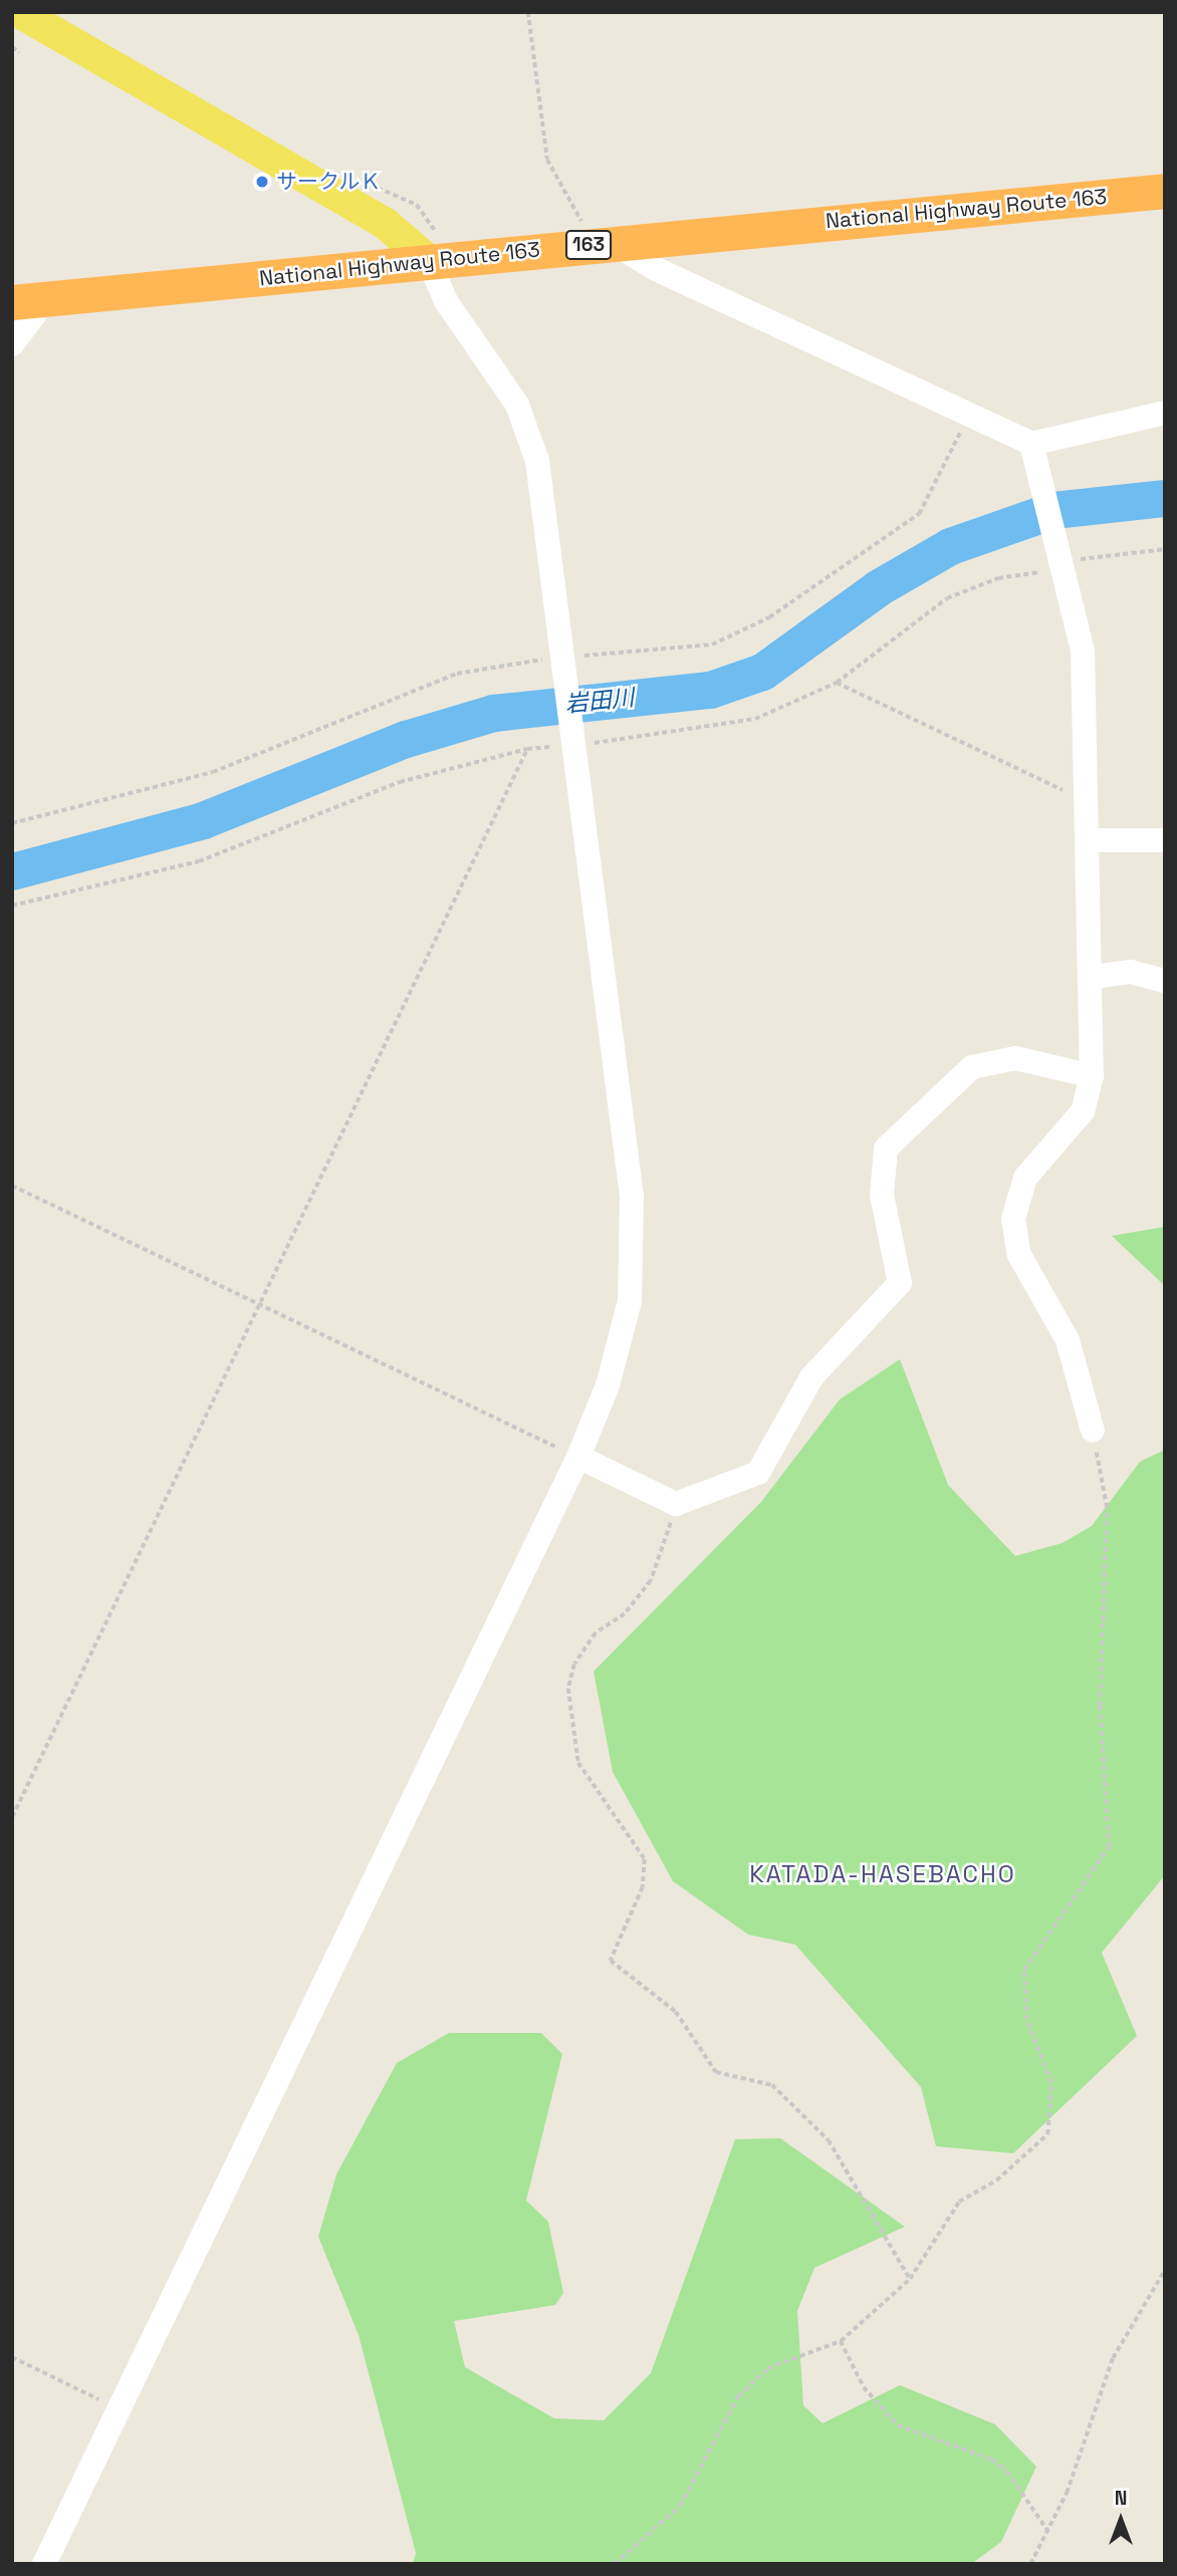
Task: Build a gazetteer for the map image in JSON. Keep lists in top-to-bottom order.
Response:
{
  "streets": {
    "highway": ["National Highway Route 163", "163"]
  },
  "districts": ["KATADA-HASEBACHO"],
  "water": ["岩田川"],
  "places": ["サークルＫ"],
  "north": "top"
}
